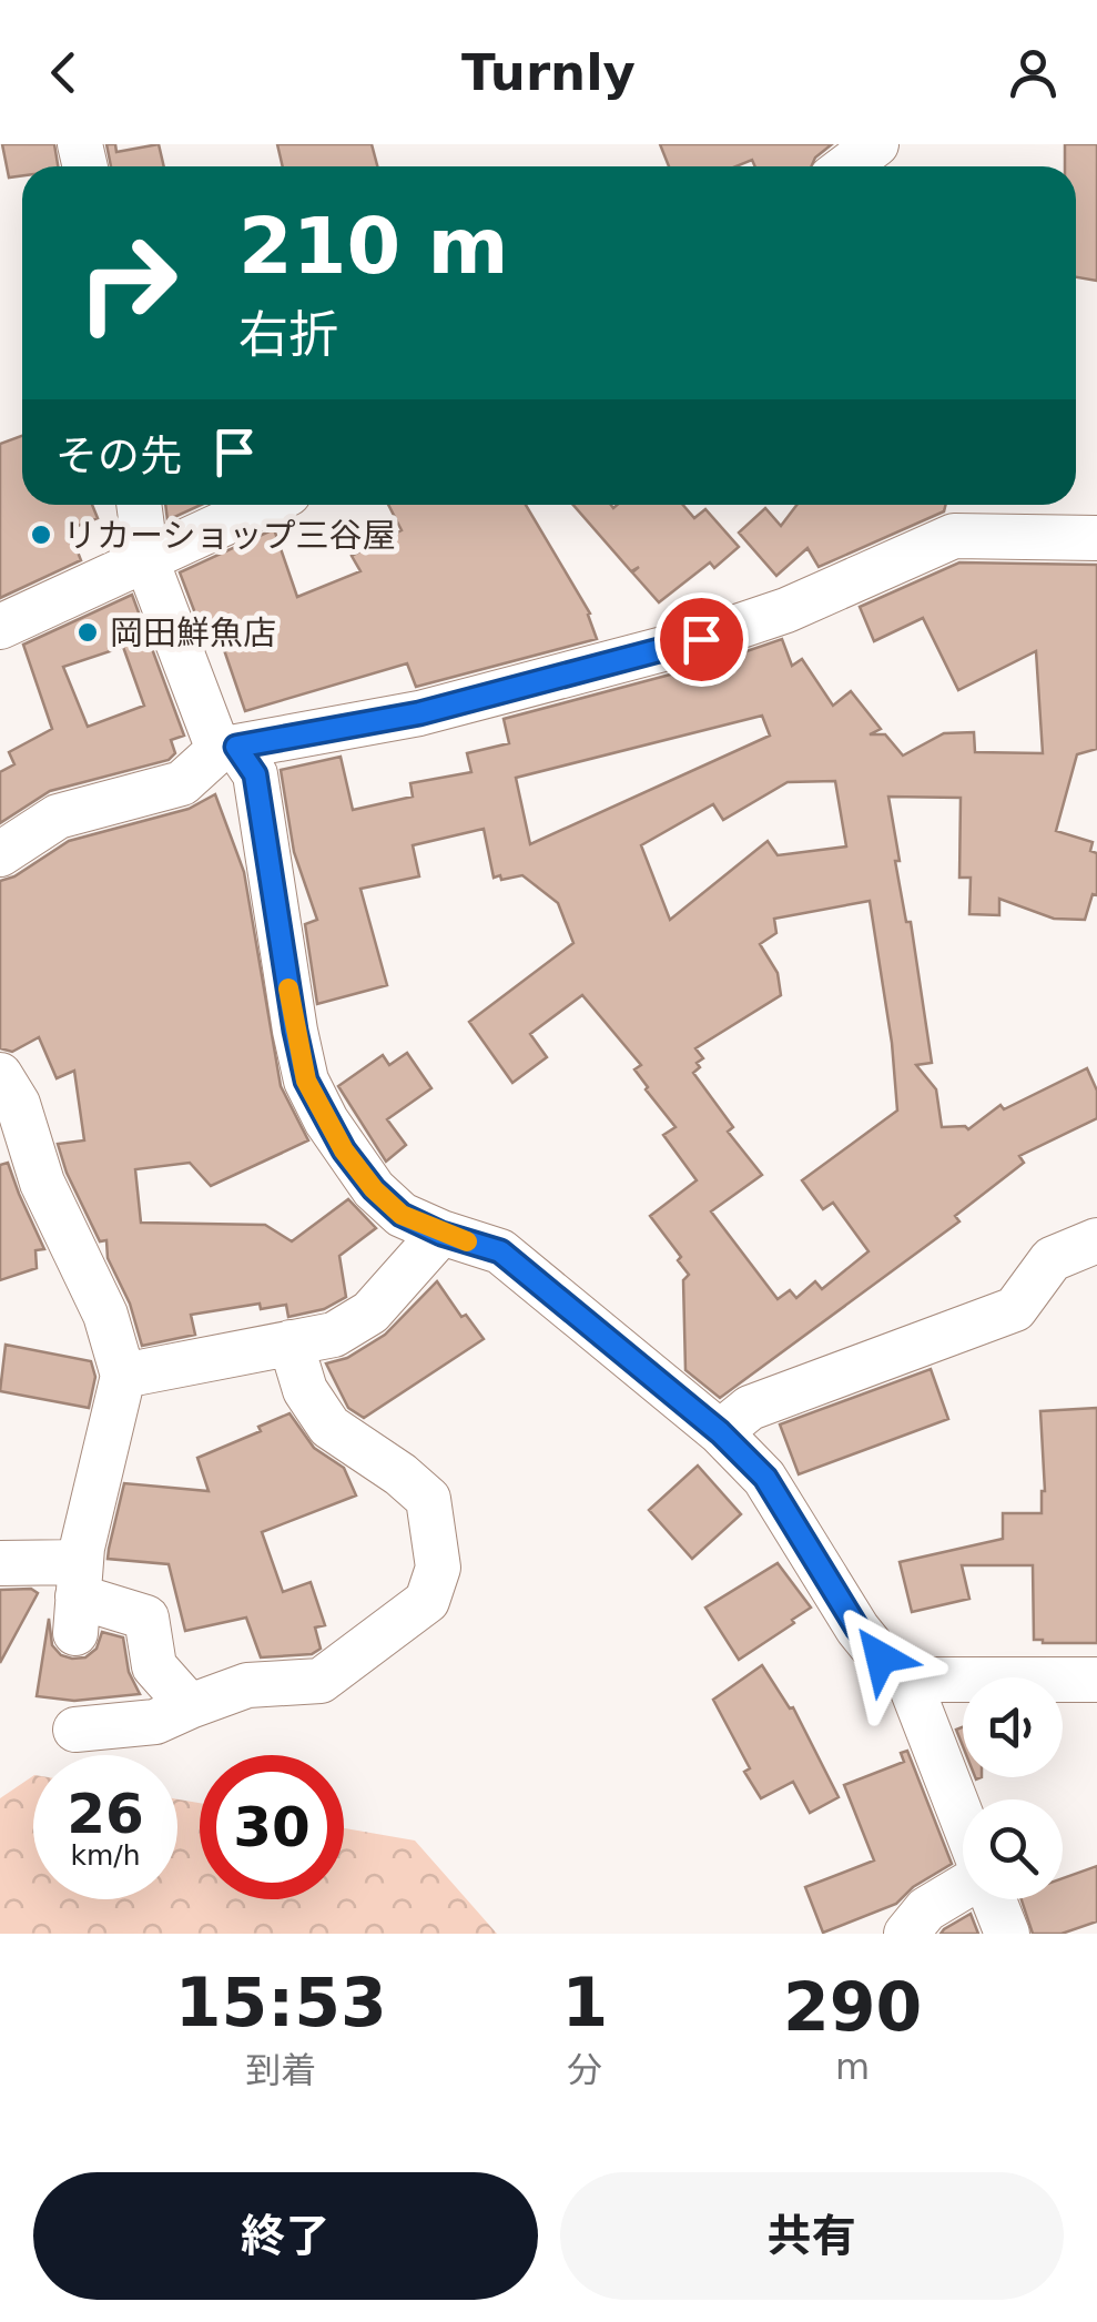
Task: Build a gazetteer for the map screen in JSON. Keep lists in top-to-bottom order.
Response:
{
  "places": ["リカーショップ三谷屋", "岡田鮮魚店"],
  "page": {
    "header": "Turnly",
    "turn": ["210 m", "右折"],
    "then": "その先",
    "speed": "26 km/h",
    "limit": "30",
    "eta": [
      "15:53",
      "到着",
      "1",
      "分",
      "290",
      "m"
    ],
    "buttons": ["終了", "共有"]
  }
}
